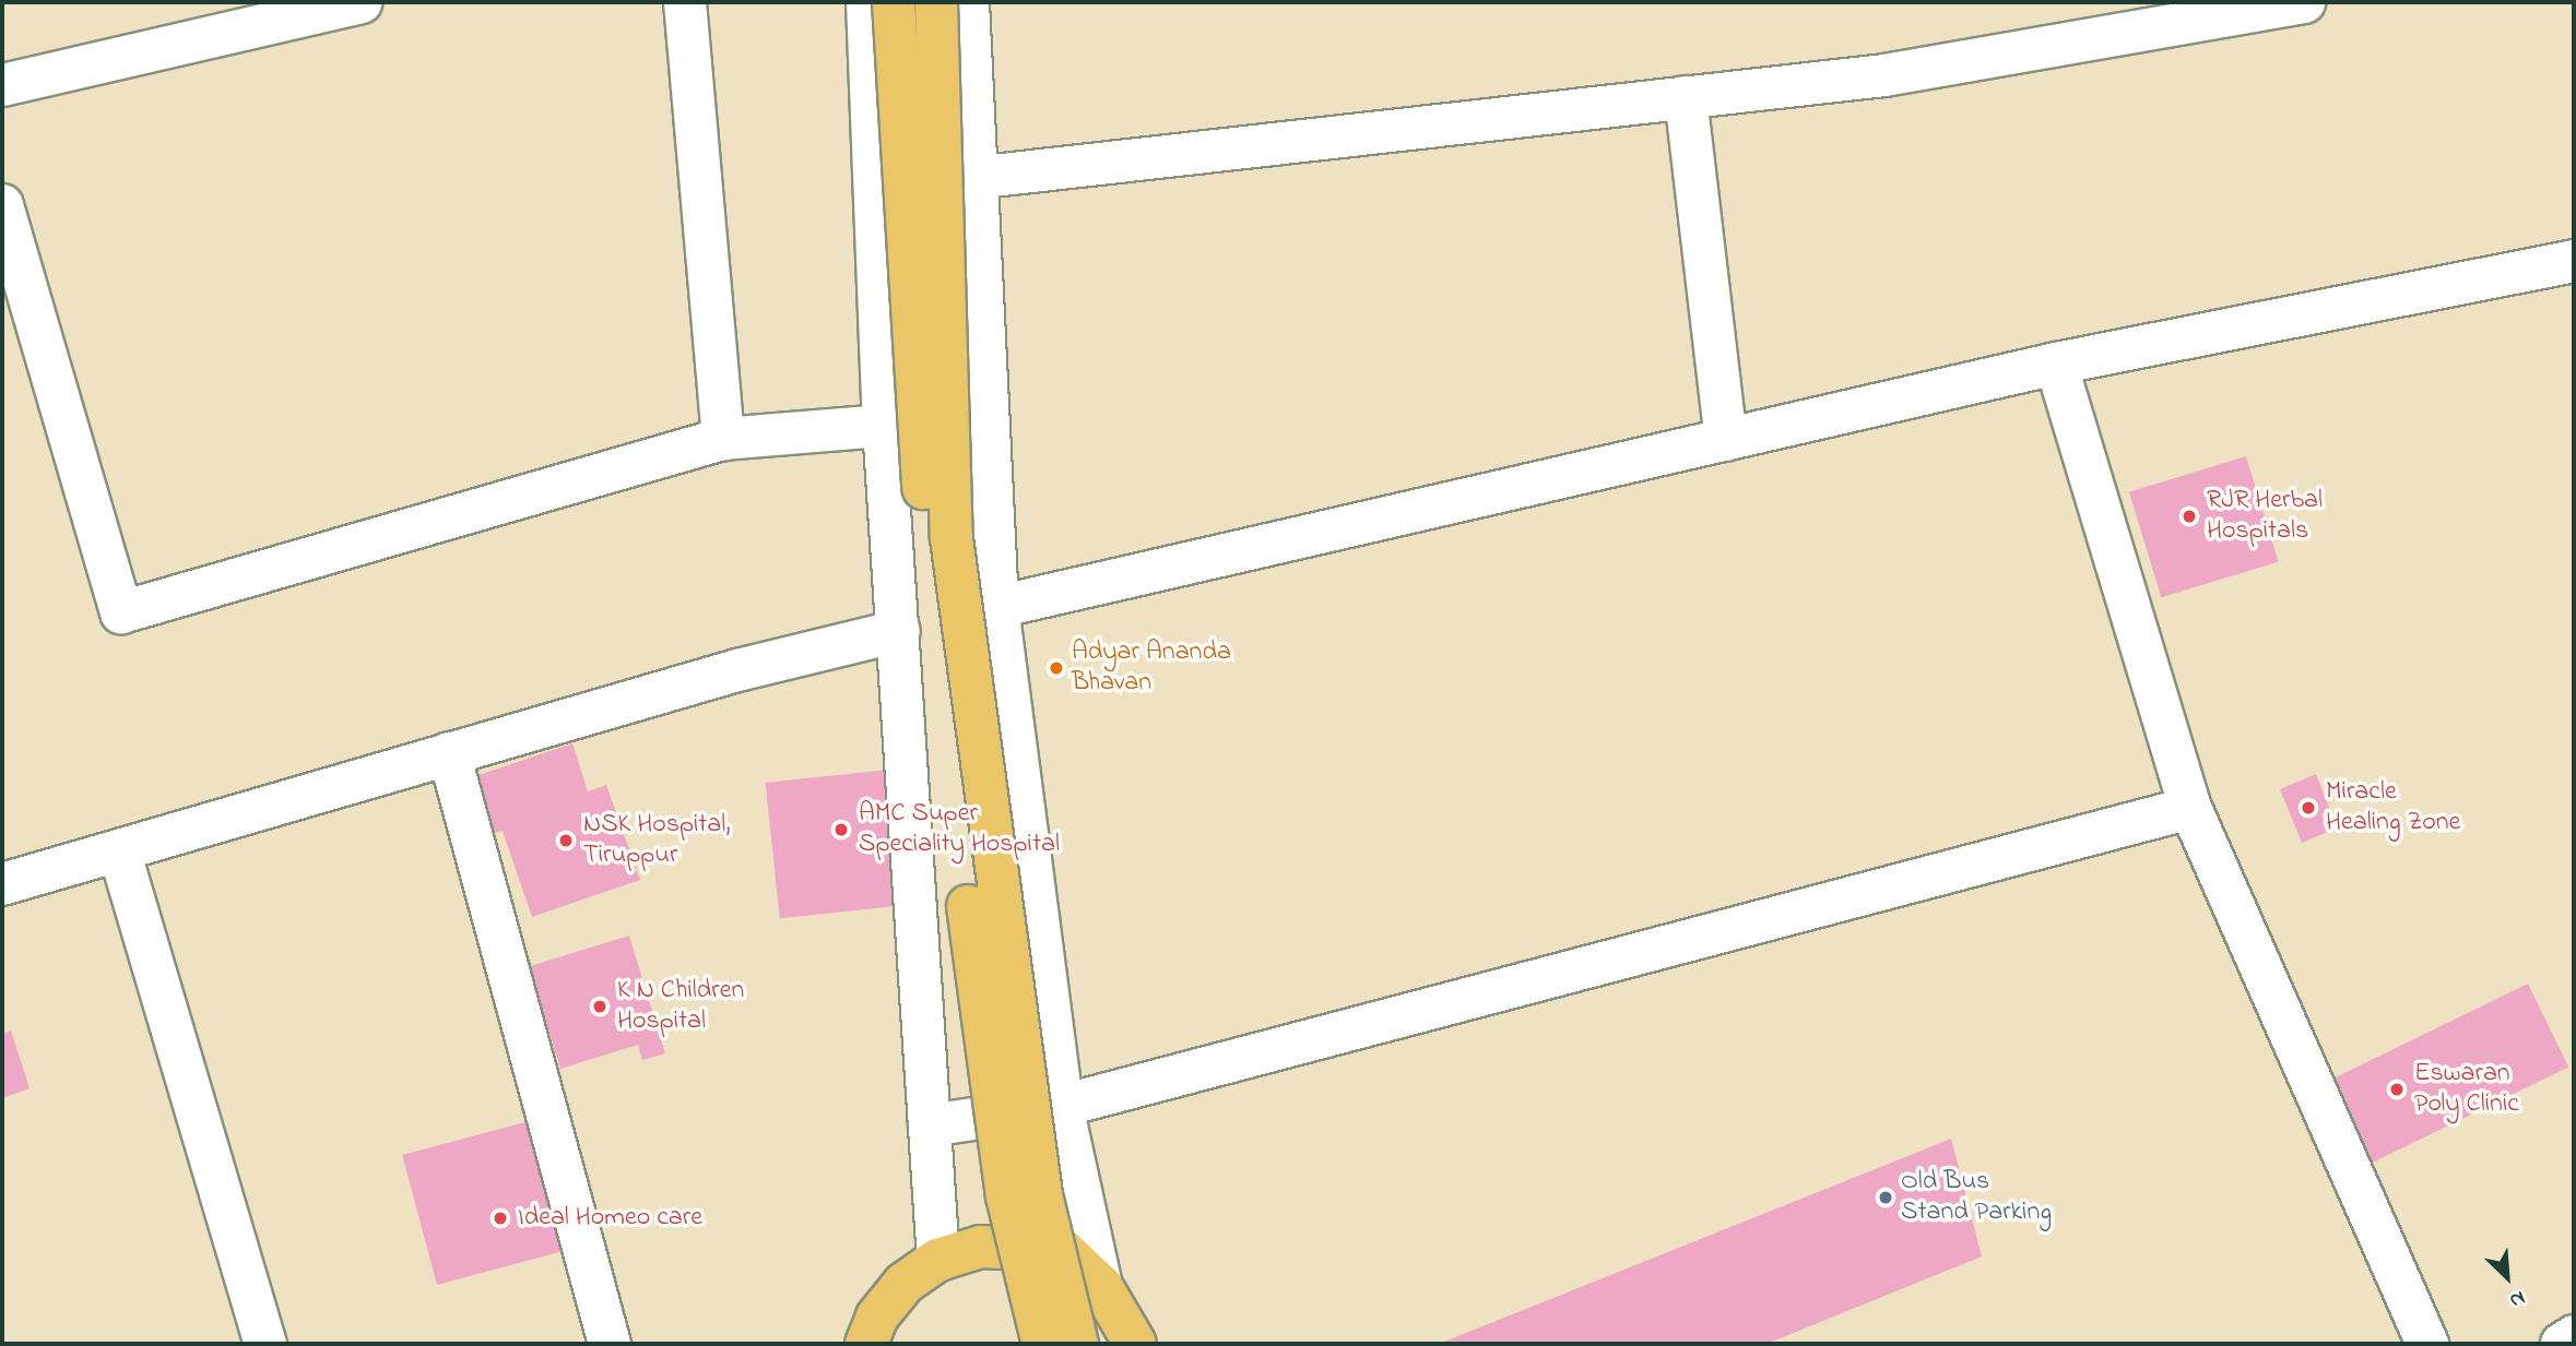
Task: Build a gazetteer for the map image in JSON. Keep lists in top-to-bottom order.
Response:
{
  "places": [
    "RJR Herbal Hospitals",
    "Adyar Ananda Bhavan",
    "Miracle Healing Zone",
    "AMC Super Speciality Hospital",
    "NSK Hospital, Tiruppur",
    "K N Children Hospital",
    "Eswaran Poly Clinic",
    "Old Bus Stand Parking",
    "Ideal Homeo care"
  ],
  "north": "bottom right"
}
